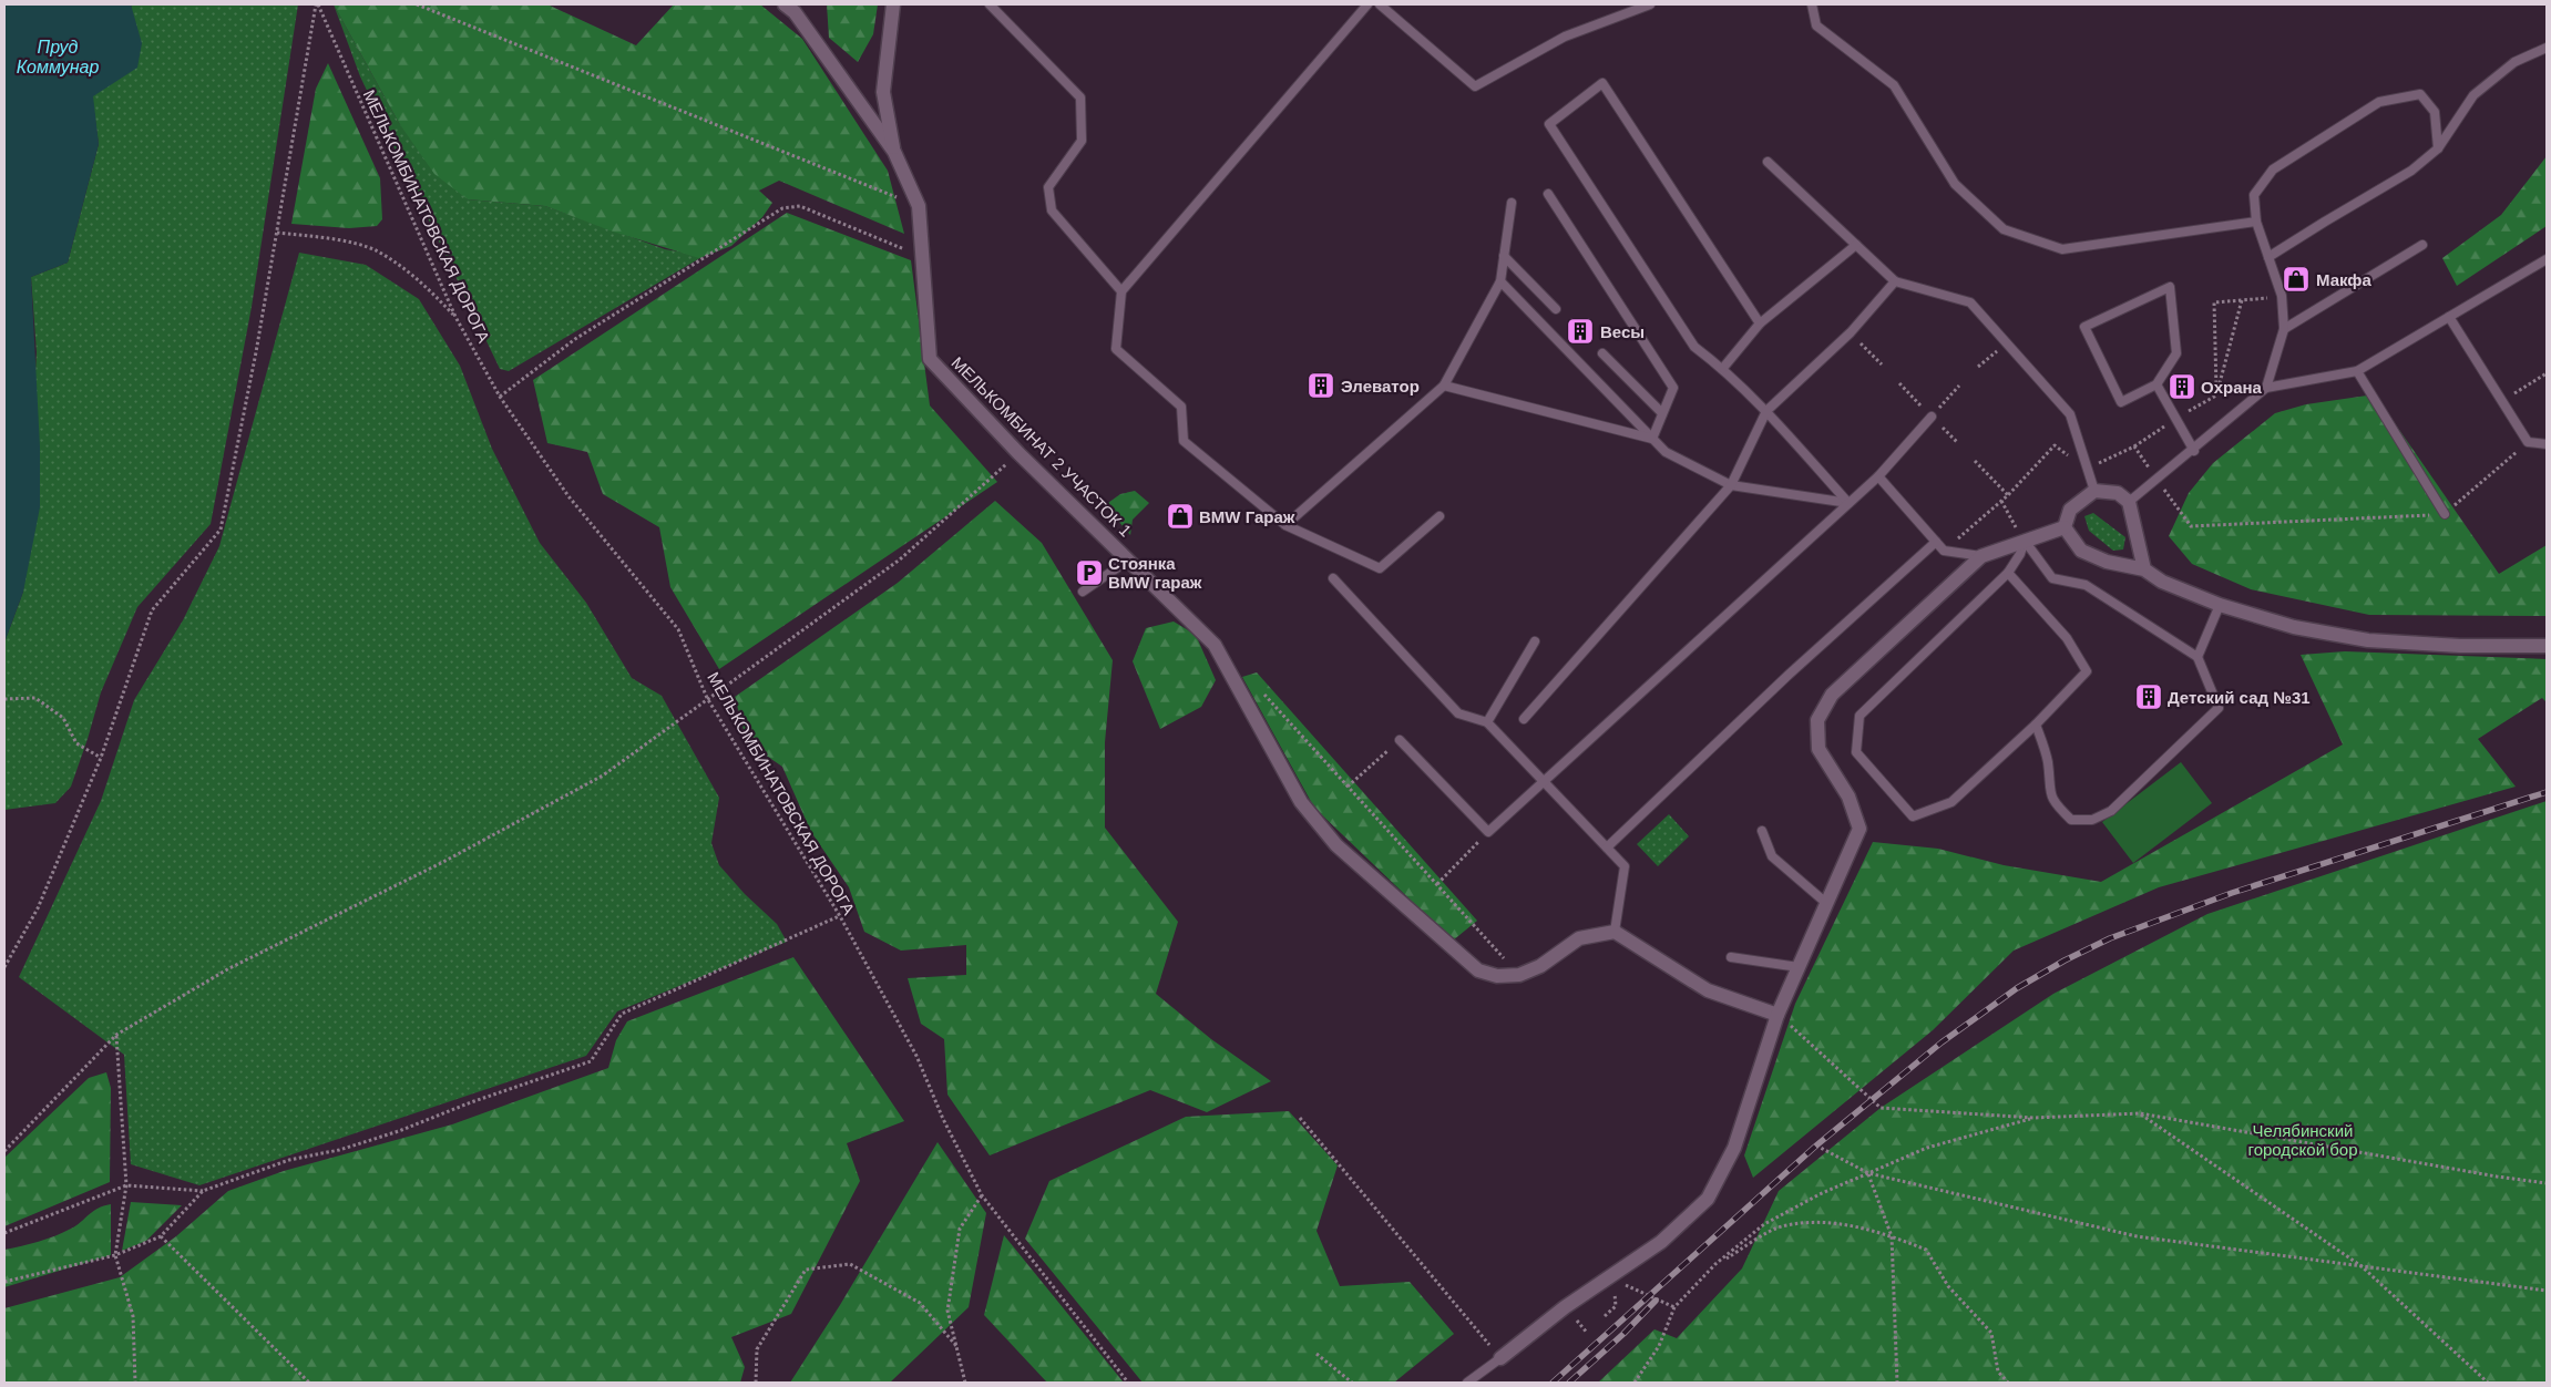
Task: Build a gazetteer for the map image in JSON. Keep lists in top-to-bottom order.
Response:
{
  "streets": {
    "street": ["МЕЛЬКОМБИНАТ 2 УЧАСТОК 1"],
    "path": ["МЕЛЬКОМБИНАТОВСКАЯ ДОРОГА"]
  },
  "water": ["Пруд Коммунар"],
  "parks": ["Челябинский городской бор"],
  "places": {
    "shop": ["Макфа", "BMW Гараж"],
    "building": [
      "Весы",
      "Элеватор",
      "Охрана",
      "Детский сад №31"
    ],
    "parking": ["Стоянка BMW гараж"]
  }
}
